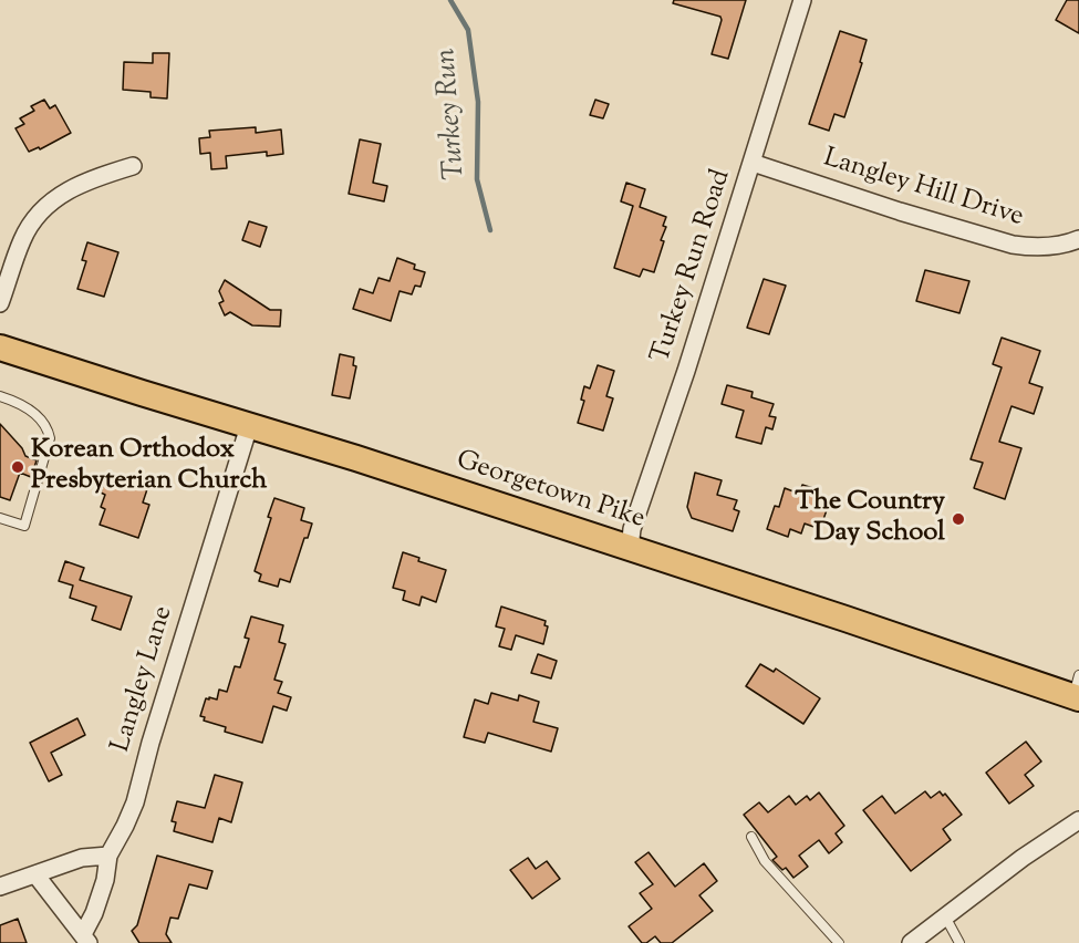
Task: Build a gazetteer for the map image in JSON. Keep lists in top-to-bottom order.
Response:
{
  "streets": {
    "main road": ["Georgetown Pike"],
    "street": ["Langley Hill Drive", "Turkey Run Road", "Langley Lane"]
  },
  "crossings": [
    ["Langley Hill Drive", "Turkey Run Road"],
    ["Turkey Run Road", "Georgetown Pike"],
    ["Georgetown Pike", "Langley Lane"]
  ],
  "water": ["Turkey Run"],
  "places": ["Korean Orthodox Presbyterian Church", "The Country Day School"]
}
